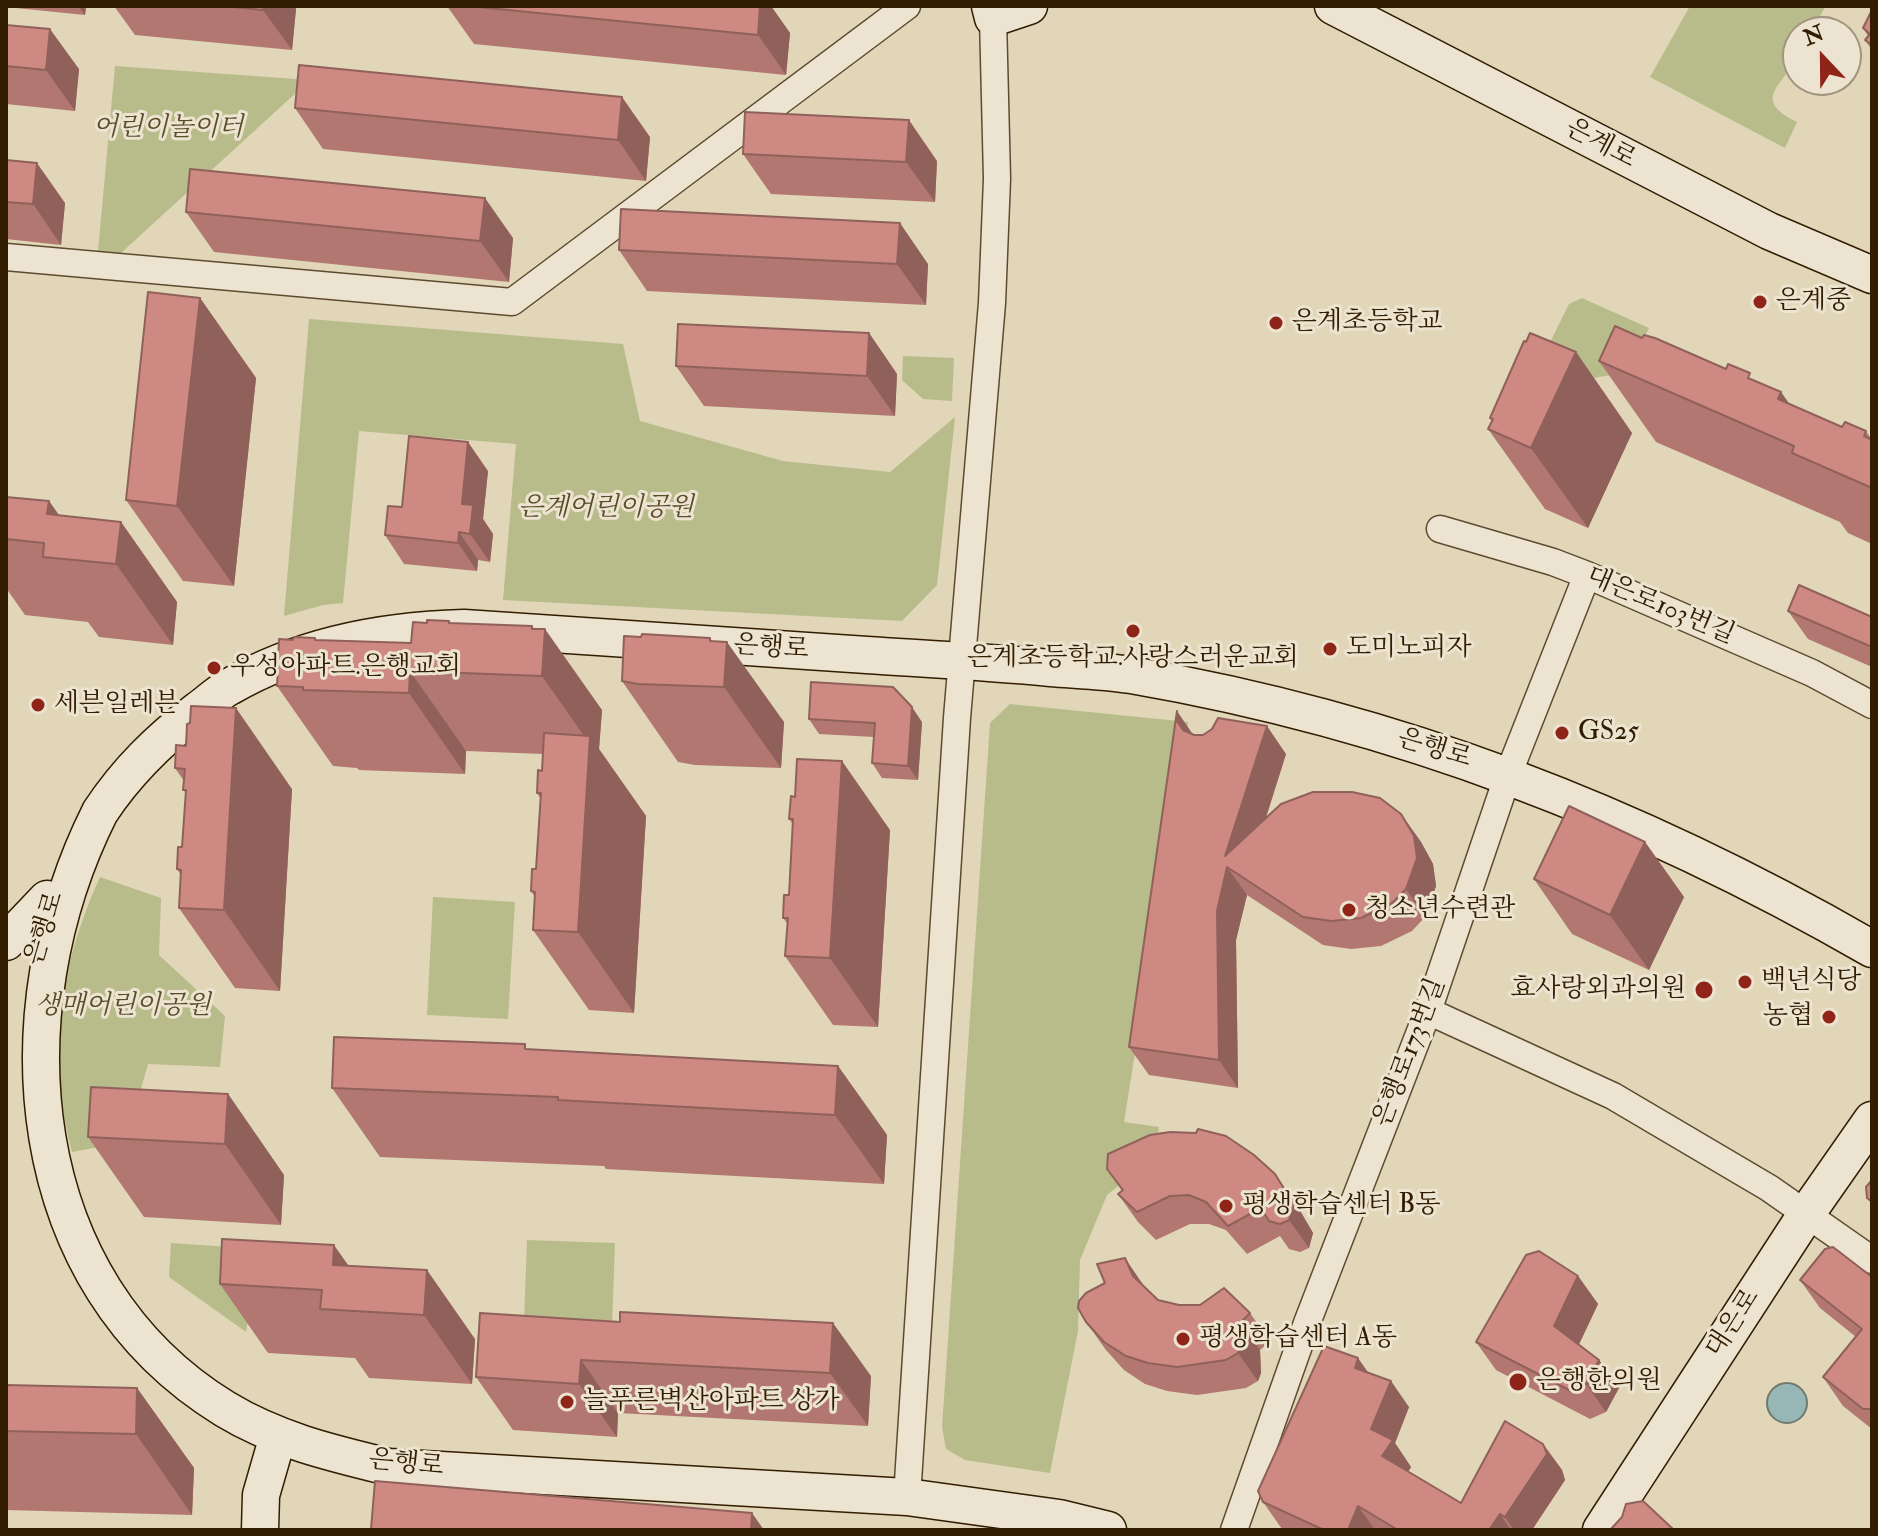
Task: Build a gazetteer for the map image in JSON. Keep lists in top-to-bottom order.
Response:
{
  "streets": {
    "street": [
      "은계로",
      "대은로103번길",
      "은행로",
      "은행로173번길",
      "대은로"
    ]
  },
  "crossings": [
    ["대은로103번길", "은행로173번길"],
    ["은행로", "은행로173번길"]
  ],
  "parks": ["어린이놀이터", "은계어린이공원", "생매어린이공원"],
  "places": [
    "은계중",
    "은계초등학교",
    "은계초등학교.사랑스러운교회",
    "도미노피자",
    "우성아파트.은행교회",
    "세븐일레븐",
    "GS25",
    "청소년수련관",
    "백년식당",
    "효사랑외과의원",
    "농협",
    "평생학습센터 B동",
    "평생학습센터 A동",
    "은행한의원",
    "늘푸른벽산아파트 상가"
  ],
  "north": "top"
}
